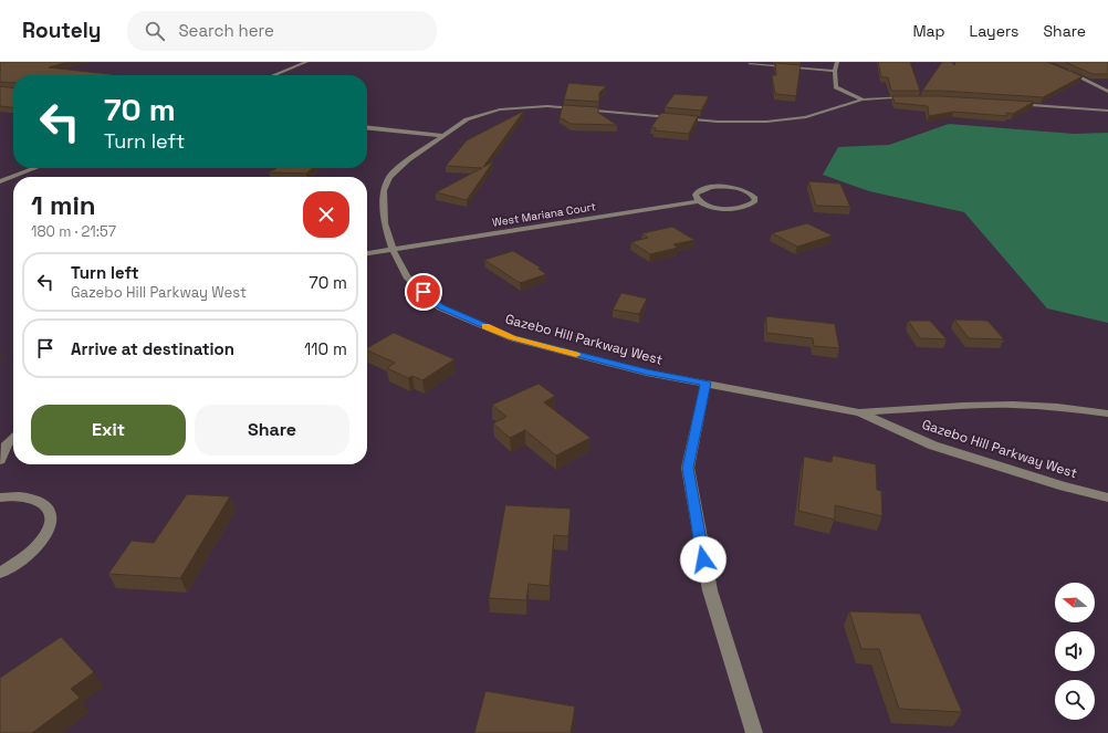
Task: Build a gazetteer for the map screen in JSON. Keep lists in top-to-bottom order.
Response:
{
  "streets": {
    "street": ["West Mariana Court", "Gazebo Hill Parkway West"]
  },
  "crossings": [
    ["West Mariana Court", "Gazebo Hill Parkway West"]
  ],
  "north": "left",
  "page": {
    "header": "Routely",
    "search": "Search here",
    "nav": ["Map", "Layers", "Share"],
    "turn": ["70 m", "Turn left"],
    "heading": ["1 min", "180 m · 21:57"],
    "list": [
      {
        "name": "Turn left",
        "note": "Gazebo Hill Parkway West",
        "value": "70 m"
      },
      {
        "name": "Arrive at destination",
        "value": "110 m"
      }
    ],
    "buttons": ["Exit", "Share"]
  }
}
